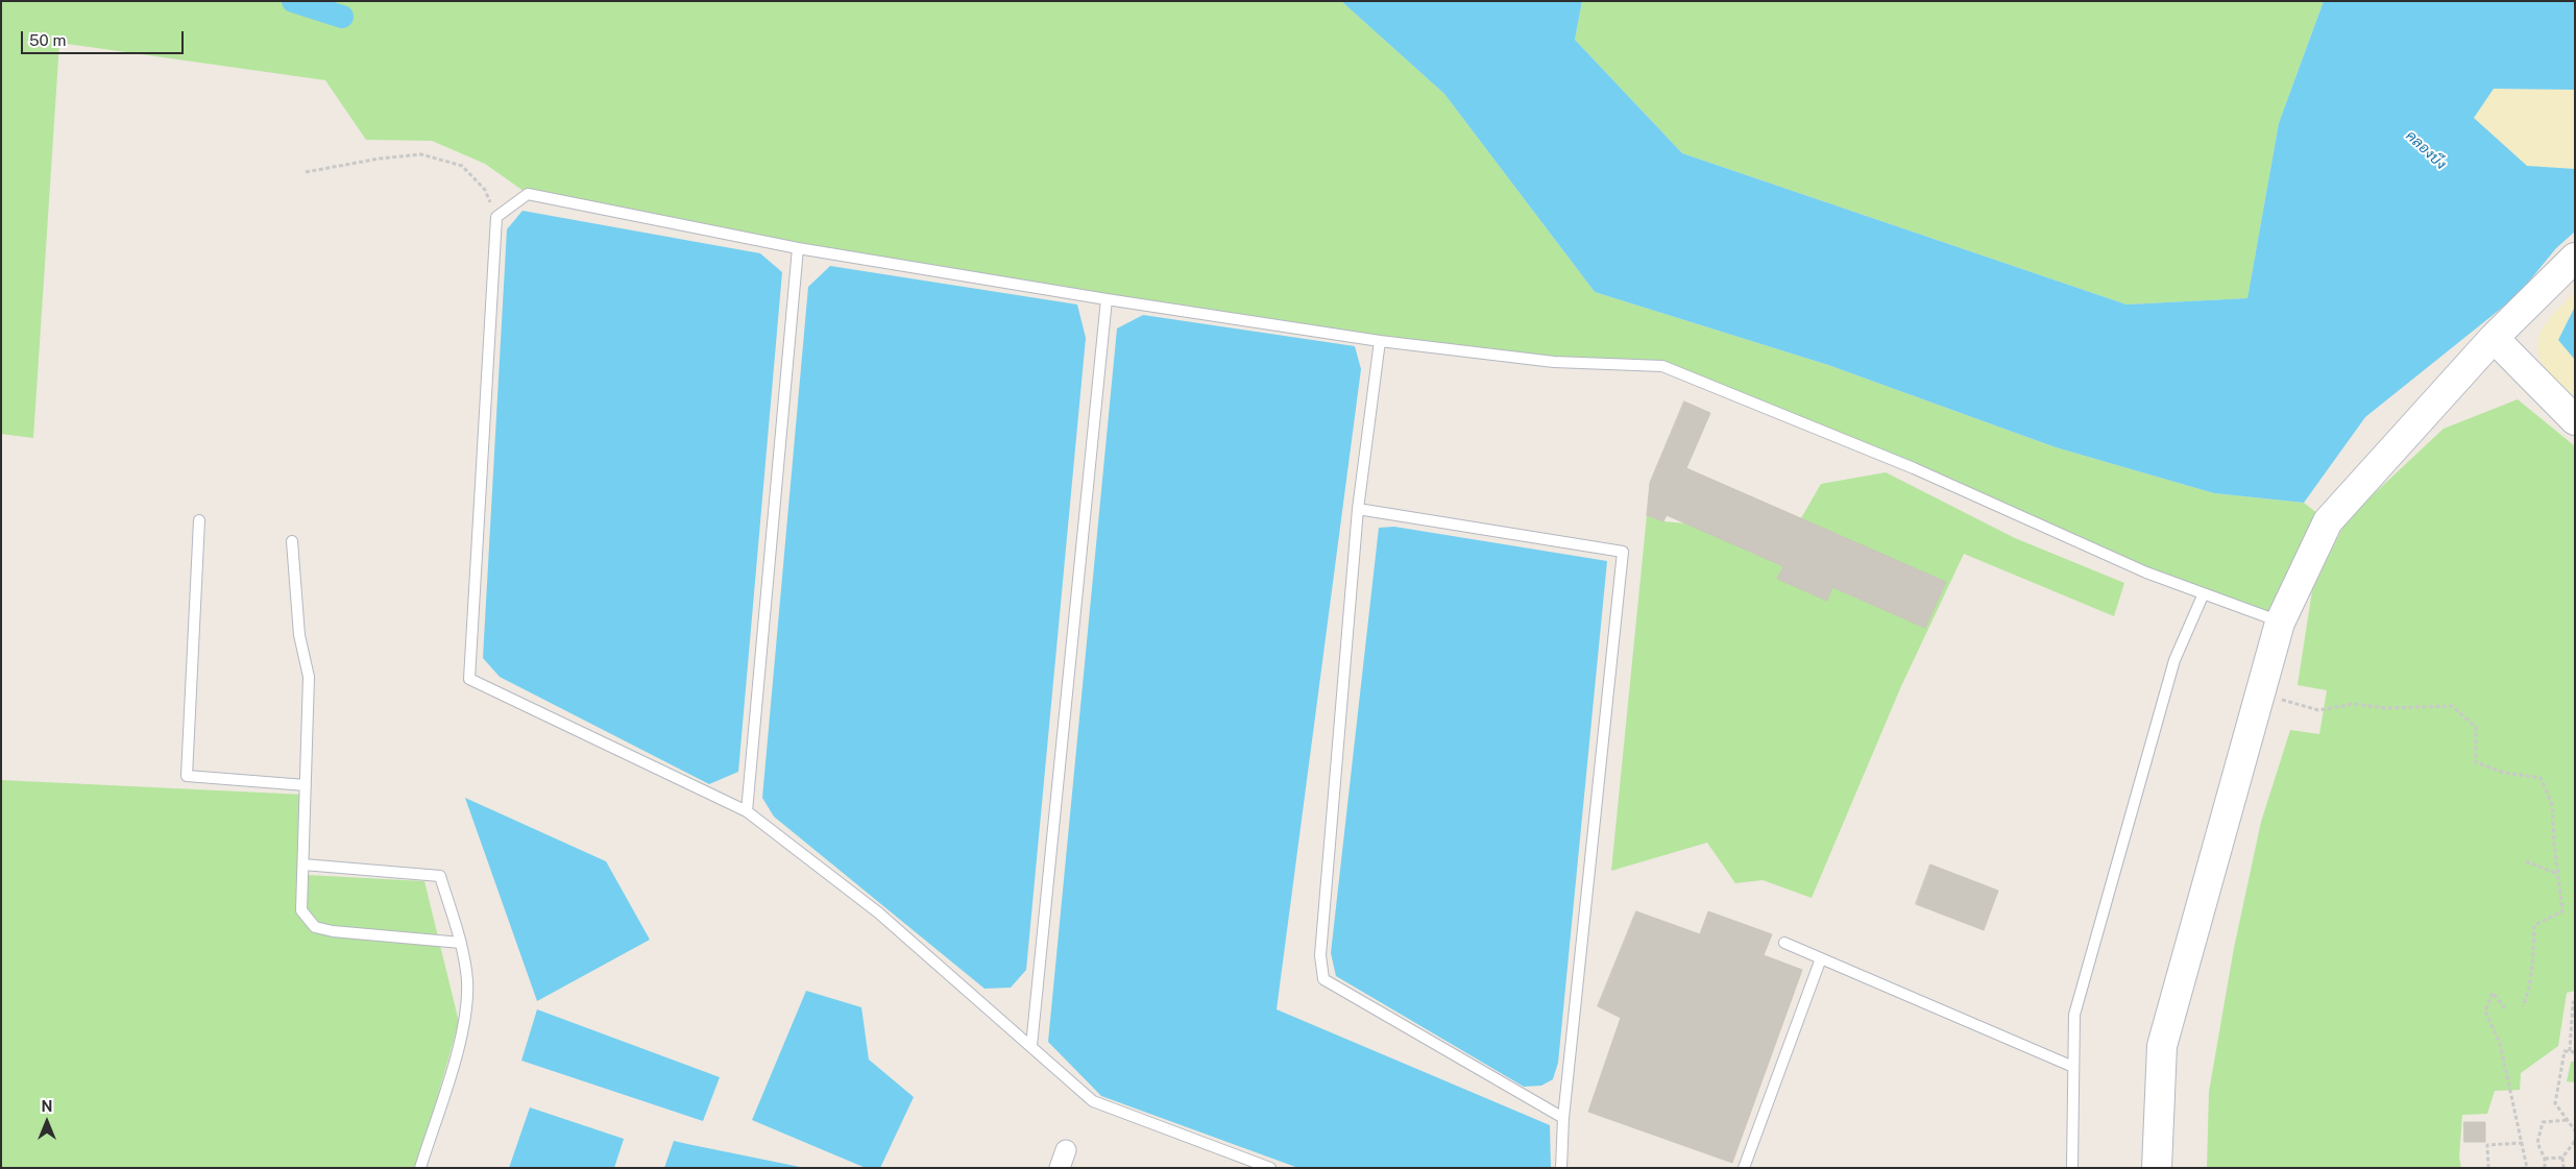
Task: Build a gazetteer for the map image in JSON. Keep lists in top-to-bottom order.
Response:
{
  "water": ["คลองบึง"],
  "scale_bar": "50 m",
  "north": "top"
}
